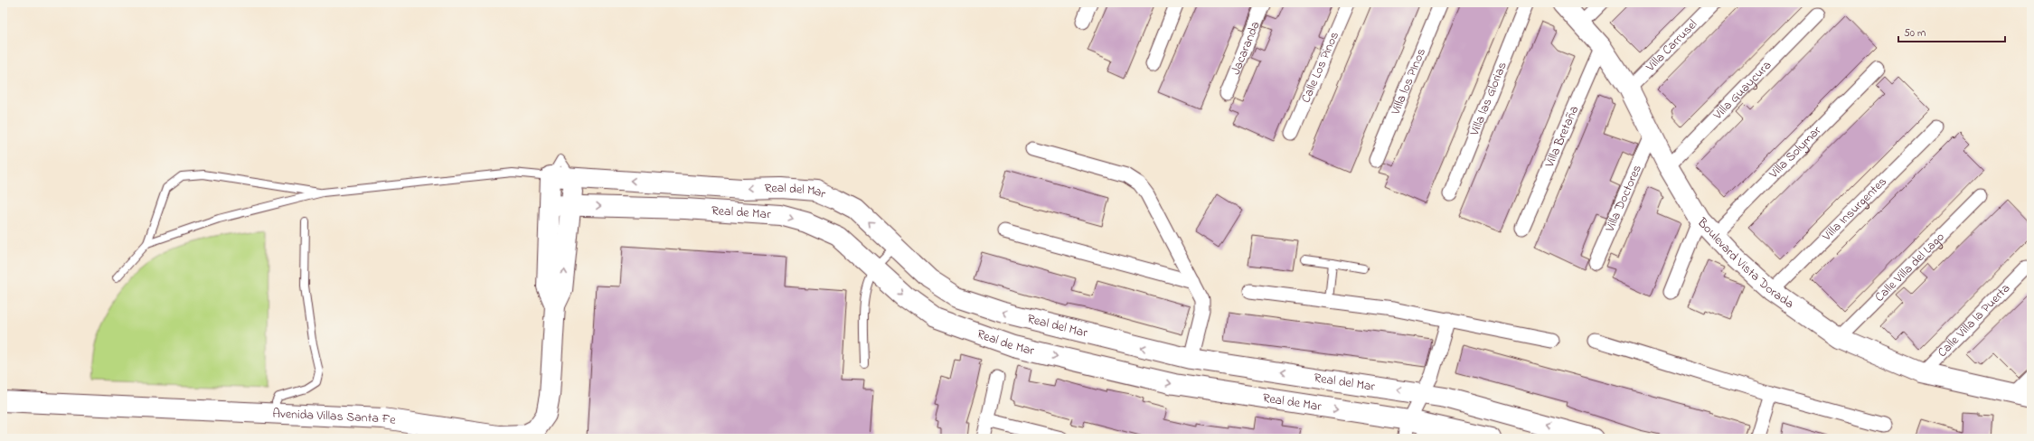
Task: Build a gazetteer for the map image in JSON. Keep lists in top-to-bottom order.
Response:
{
  "streets": {
    "street": [
      "Villa Carrusel",
      "Jacaranda",
      "Calle Los Pinos",
      "Villa los PInos",
      "Villa Guaycura",
      "Villa las Glorias",
      "Villa Bretaña",
      "Villa Solymar",
      "Real del Mar",
      "Villa Doctores",
      "Villa Insurgentes",
      "Real de Mar",
      "Boulevard Vista Dorada",
      "Calle Villa del Lago",
      "Calle Villa la Puerta",
      "Avenida Villas Santa Fe"
    ]
  },
  "crossings": [
    ["Villa Carrusel", "Boulevard Vista Dorada"],
    ["Villa Guaycura", "Boulevard Vista Dorada"],
    ["Villa Bretaña", "Boulevard Vista Dorada"],
    ["Villa Solymar", "Boulevard Vista Dorada"],
    ["Real del Mar", "Avenida Villas Santa Fe"],
    ["Villa Doctores", "Boulevard Vista Dorada"],
    ["Villa Insurgentes", "Boulevard Vista Dorada"],
    ["Real de Mar", "Avenida Villas Santa Fe"],
    ["Boulevard Vista Dorada", "Calle Villa del Lago"],
    ["Boulevard Vista Dorada", "Calle Villa la Puerta"]
  ],
  "scale_bar": "50 m"
}
